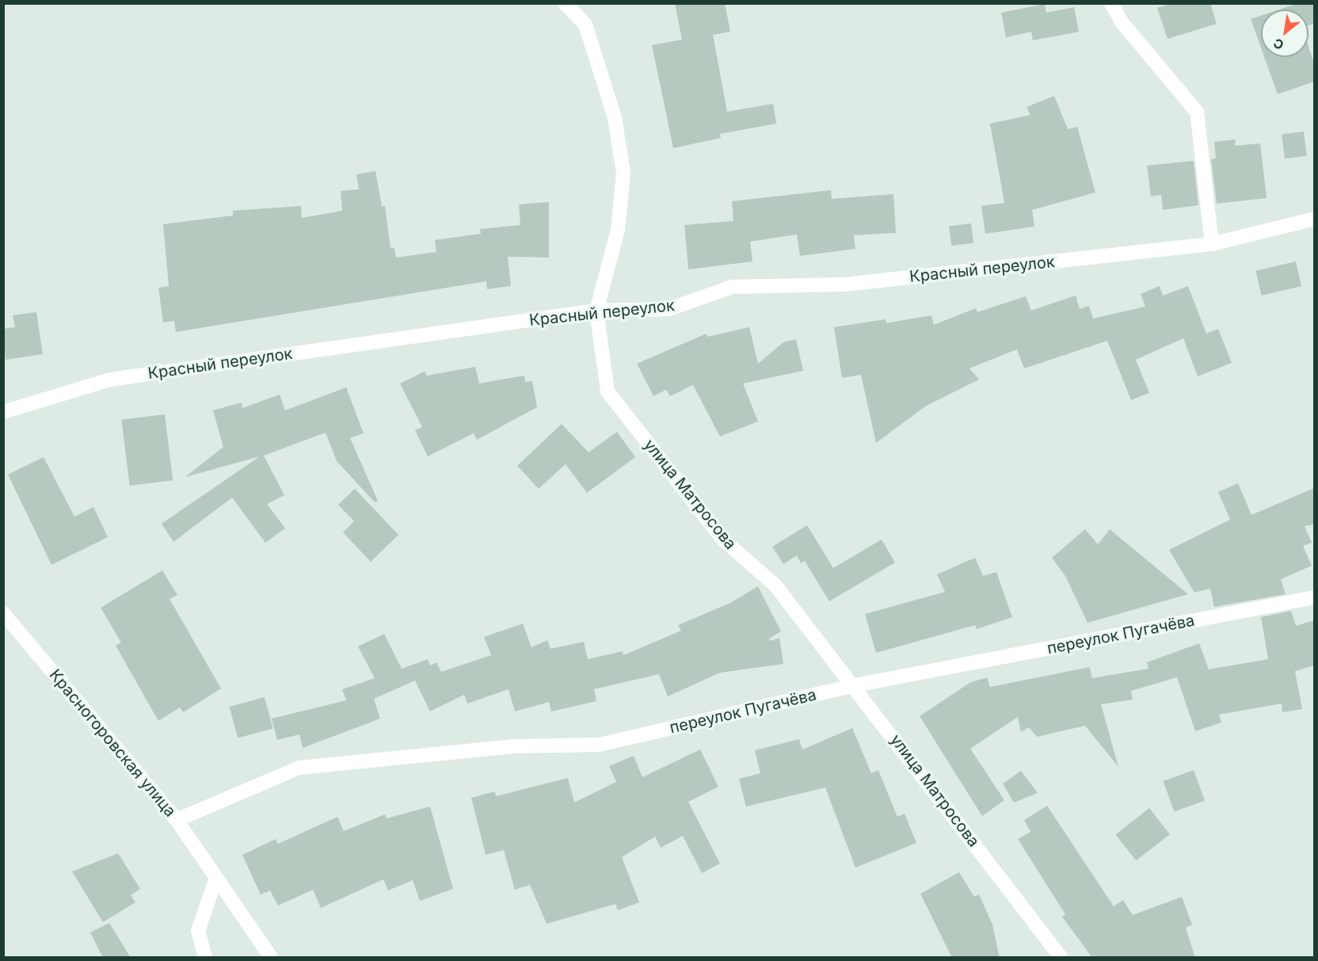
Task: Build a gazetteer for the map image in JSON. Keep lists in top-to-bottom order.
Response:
{
  "streets": {
    "street": [
      "Красный переулок",
      "улица Матросова",
      "переулок Пугачёва",
      "Красногоровская улица"
    ]
  },
  "crossings": [
    ["Красный переулок", "улица Матросова"],
    ["улица Матросова", "переулок Пугачёва"],
    ["переулок Пугачёва", "Красногоровская улица"]
  ],
  "north": "bottom left"
}
